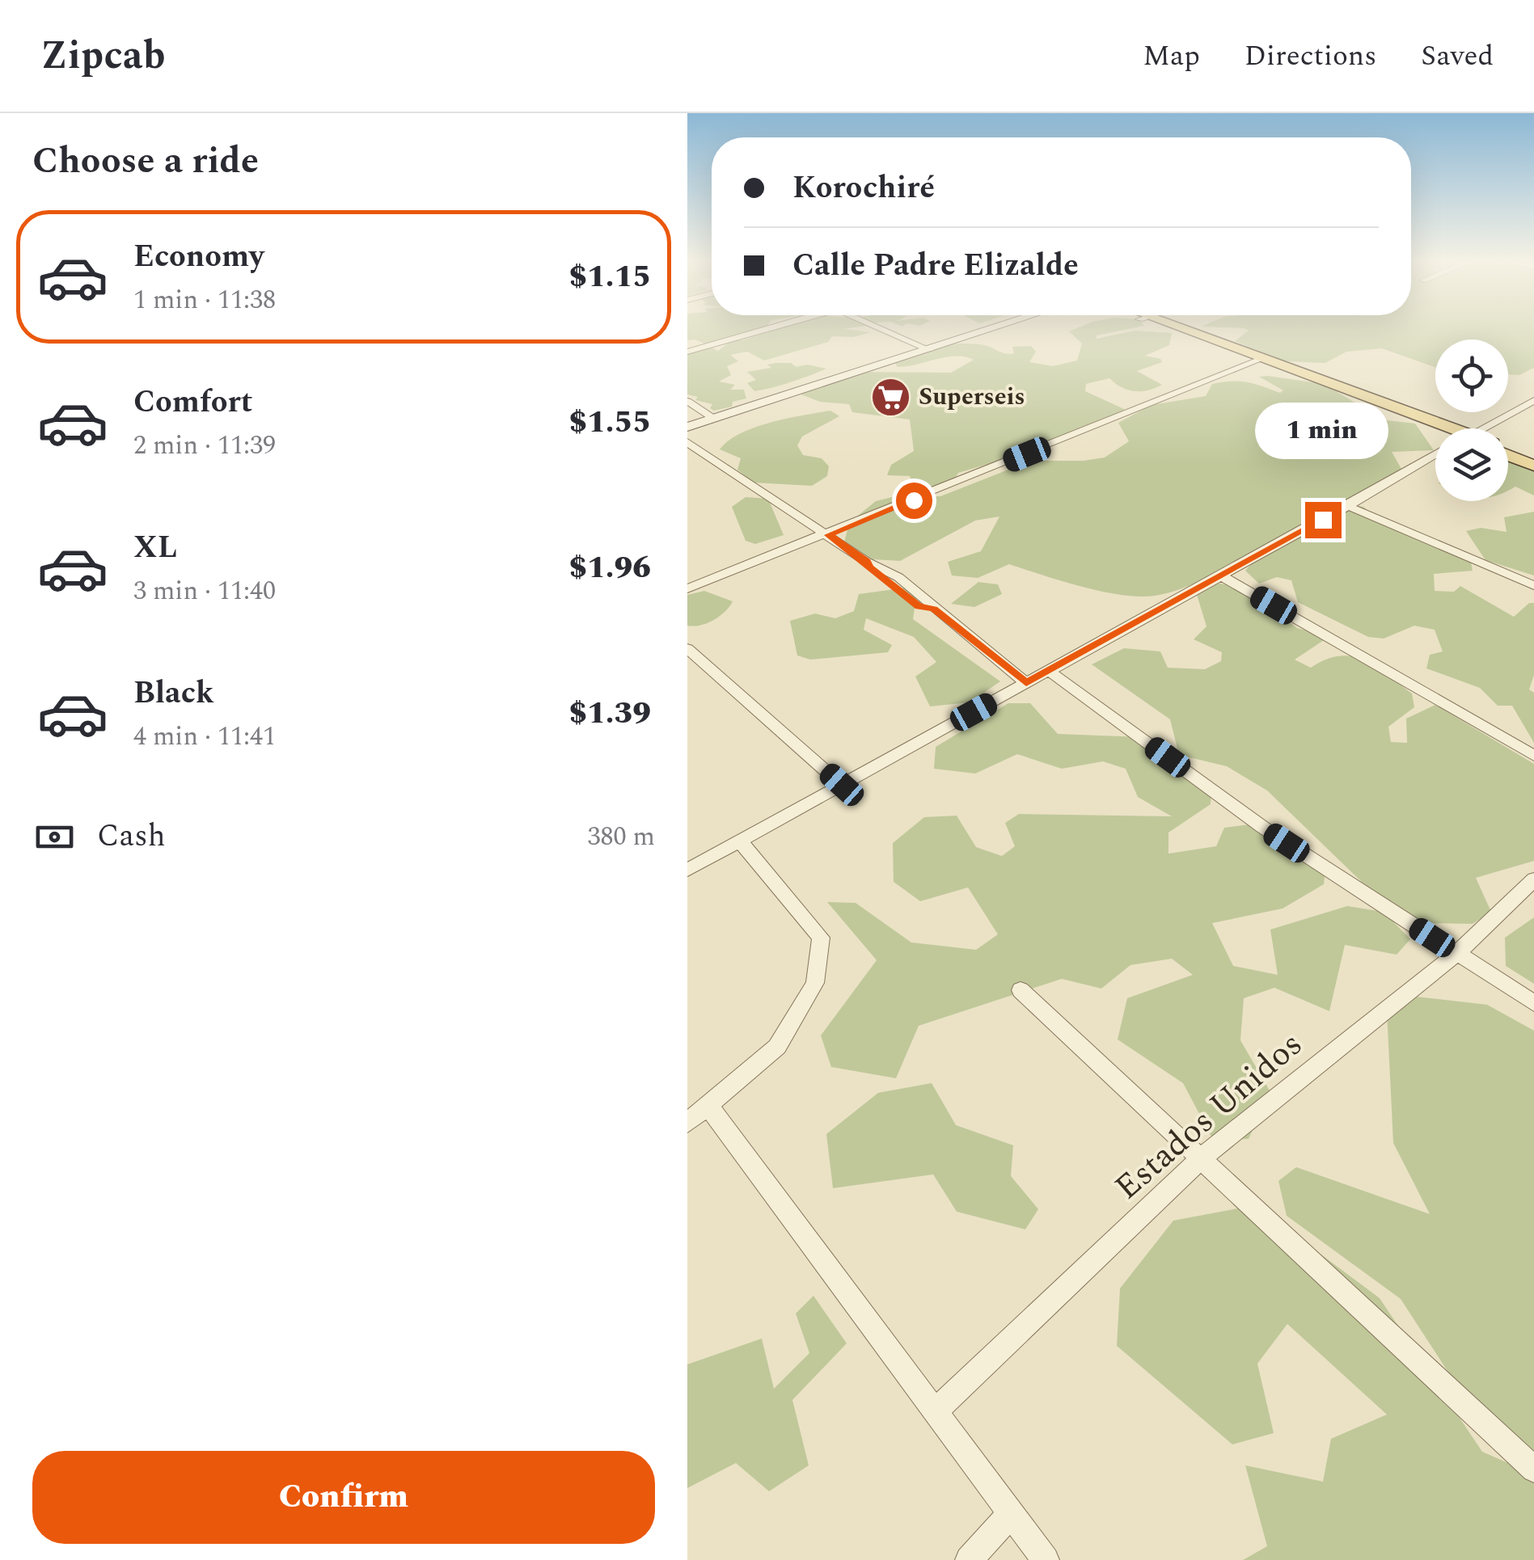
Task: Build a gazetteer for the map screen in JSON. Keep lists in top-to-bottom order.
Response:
{
  "streets": {
    "street": ["Estados Unidos"]
  },
  "places": {
    "supermarket": ["Superseis"]
  },
  "page": {
    "header": "Zipcab",
    "nav": ["Map", "Directions", "Saved"],
    "heading": "Choose a ride",
    "banner": ["Korochiré", "Calle Padre Elizalde"],
    "list": [
      {
        "name": "Economy",
        "note": "1 min · 11:38",
        "value": "$1.15"
      },
      {
        "name": "Comfort",
        "note": "2 min · 11:39",
        "value": "$1.55"
      },
      {
        "name": "XL",
        "note": "3 min · 11:40",
        "value": "$1.96"
      },
      {
        "name": "Black",
        "note": "4 min · 11:41",
        "value": "$1.39"
      }
    ],
    "bubble": "1 min",
    "pay": ["Cash", "380 m"],
    "buttons": "Confirm"
  }
}
